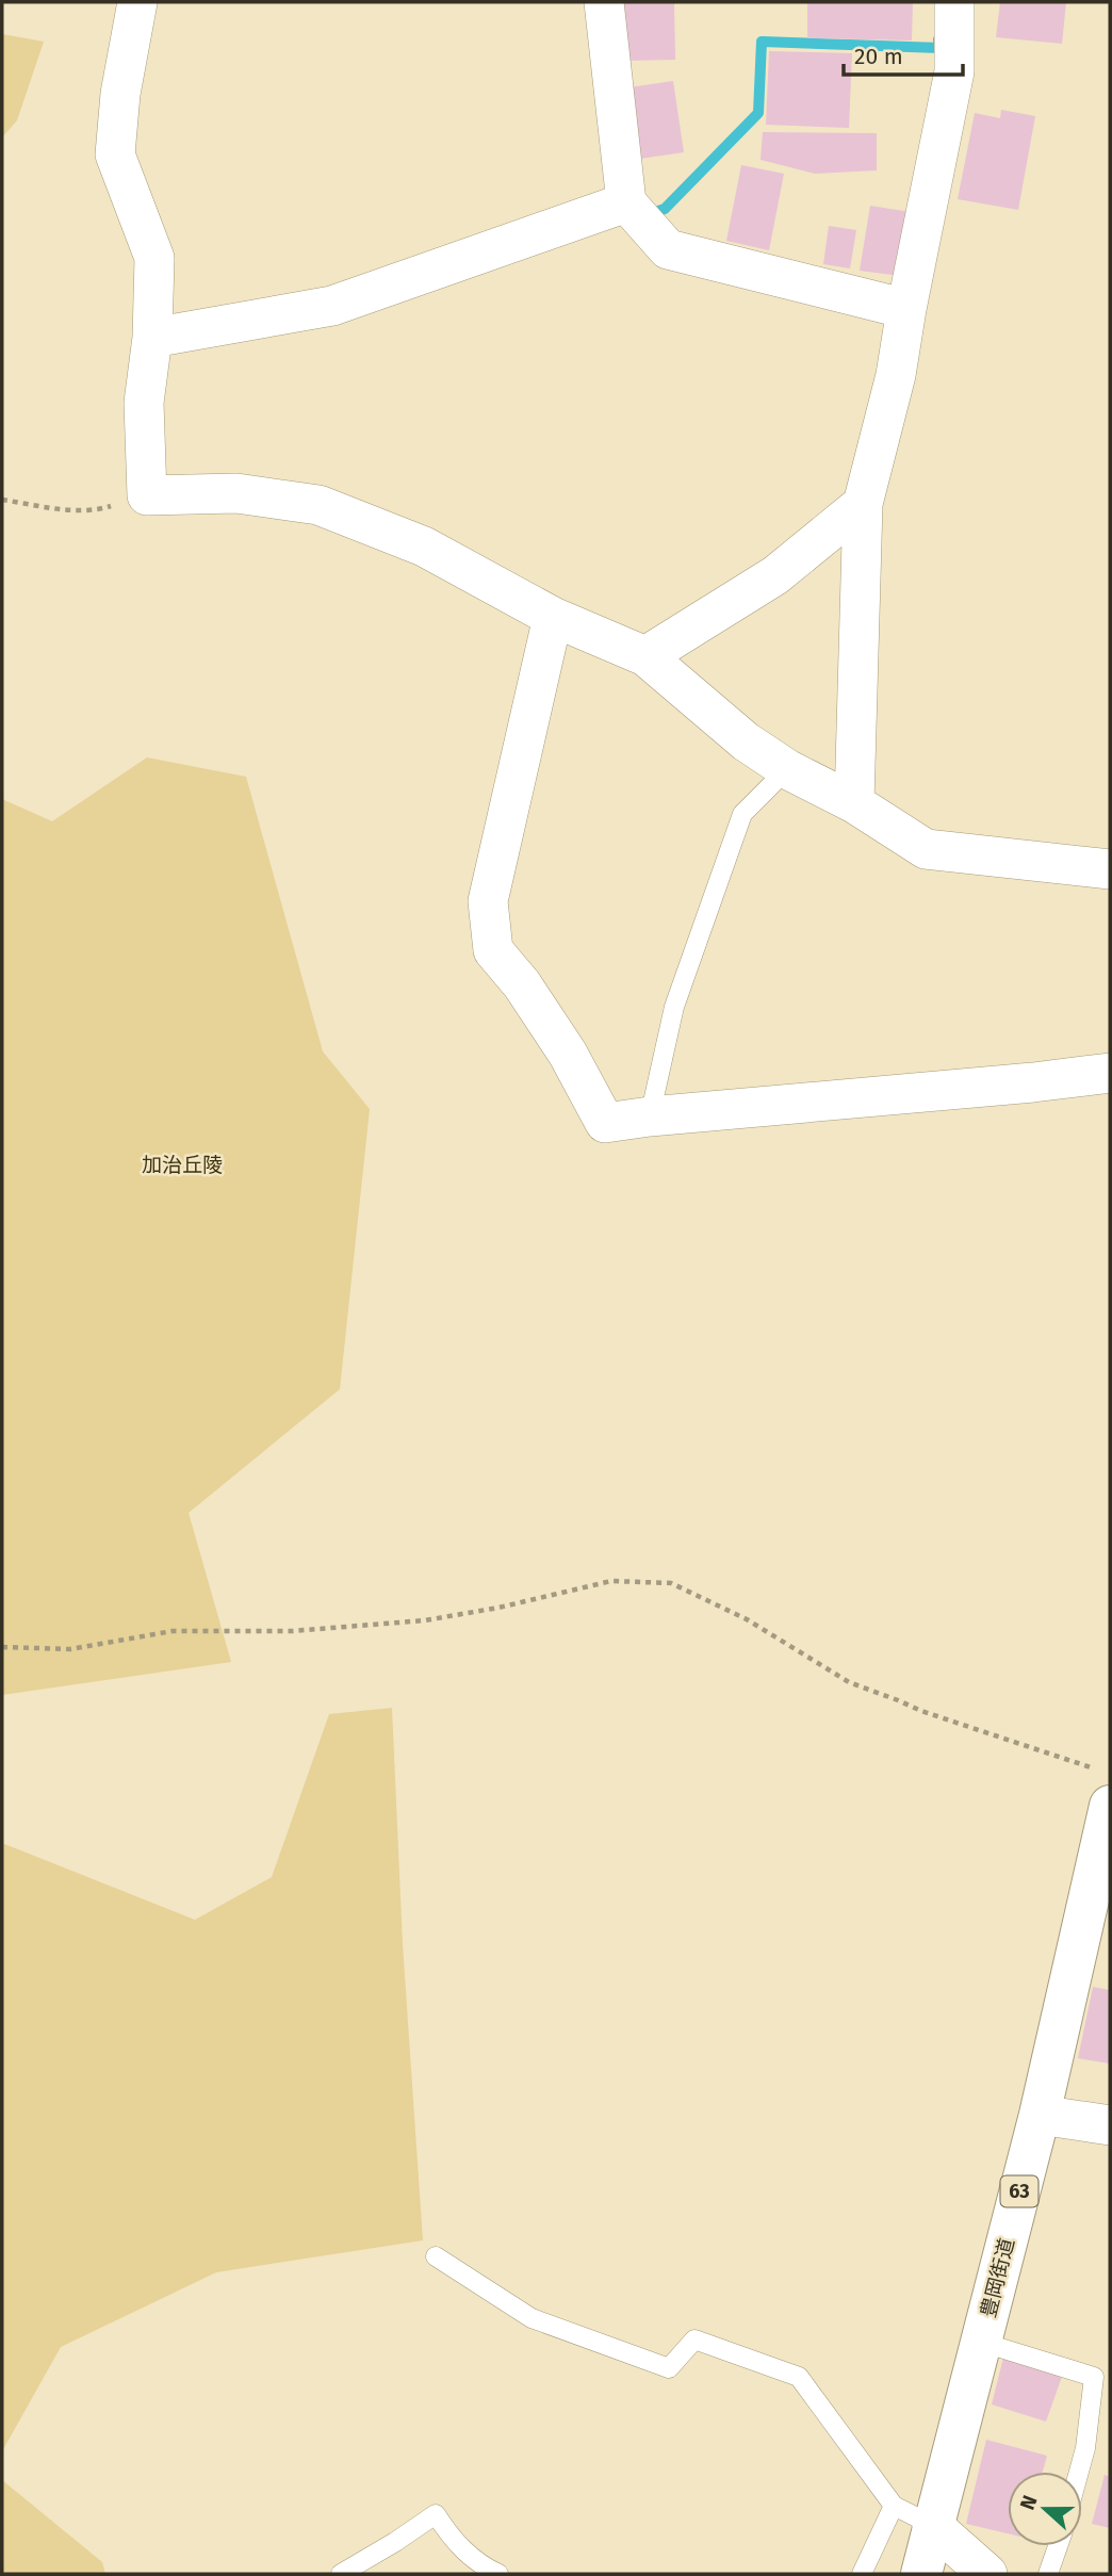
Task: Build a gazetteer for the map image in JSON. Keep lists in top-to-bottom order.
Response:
{
  "streets": {
    "main road": ["63", "豊岡街道"]
  },
  "parks": ["加治丘陵"],
  "scale_bar": "20 m",
  "north": "left"
}
